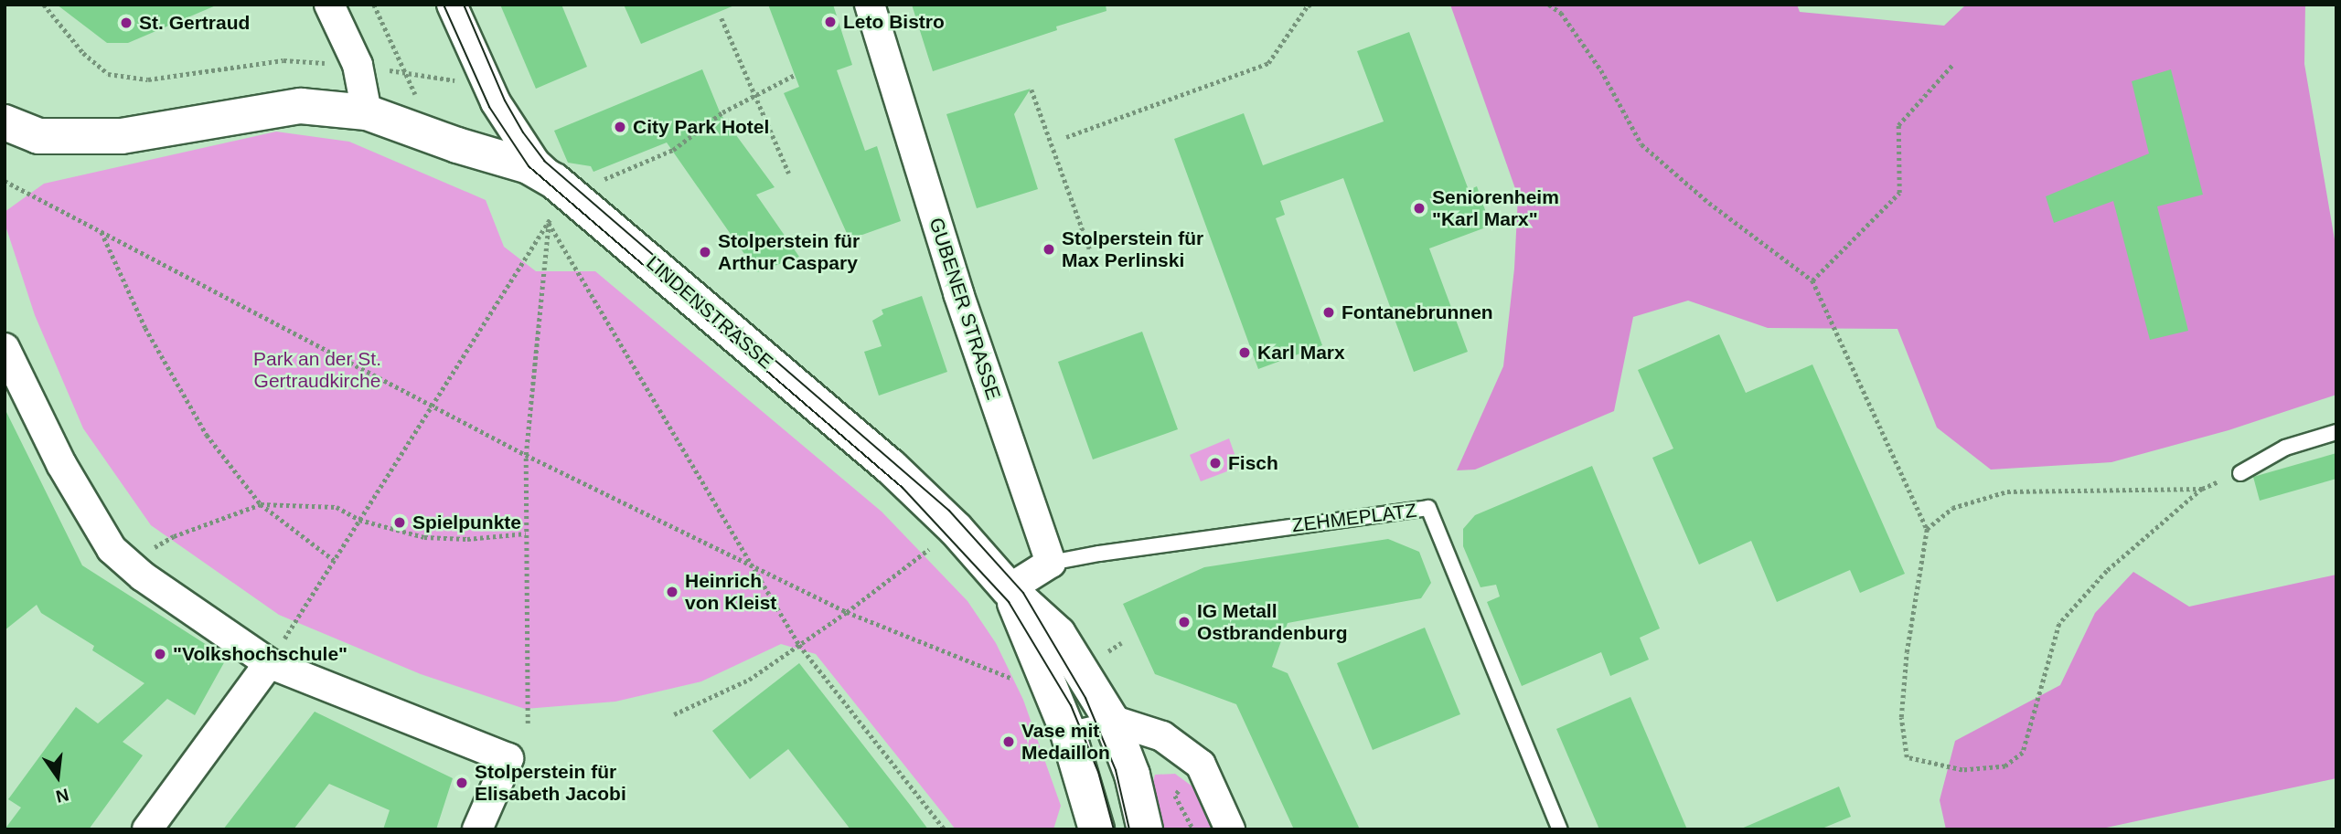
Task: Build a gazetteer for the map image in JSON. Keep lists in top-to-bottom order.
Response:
{
  "streets": {
    "street": ["GUBENER STRASSE", "LINDENSTRASSE"],
    "lane": ["ZEHMEPLATZ"]
  },
  "crossings": [
    ["GUBENER STRASSE", "ZEHMEPLATZ"]
  ],
  "parks": ["Park an der St. Gertraudkirche"],
  "places": [
    "Leto Bistro",
    "St. Gertraud",
    "City Park Hotel",
    "Seniorenheim \"Karl Marx\"",
    "Stolperstein für Max Perlinski",
    "Stolperstein für Arthur Caspary",
    "Fontanebrunnen",
    "Karl Marx",
    "Fisch",
    "Spielpunkte",
    "Heinrich von Kleist",
    "IG Metall Ostbrandenburg",
    "\"Volkshochschule\"",
    "Vase mit Medaillon",
    "Stolperstein für Elisabeth Jacobi"
  ],
  "north": "bottom"
}
